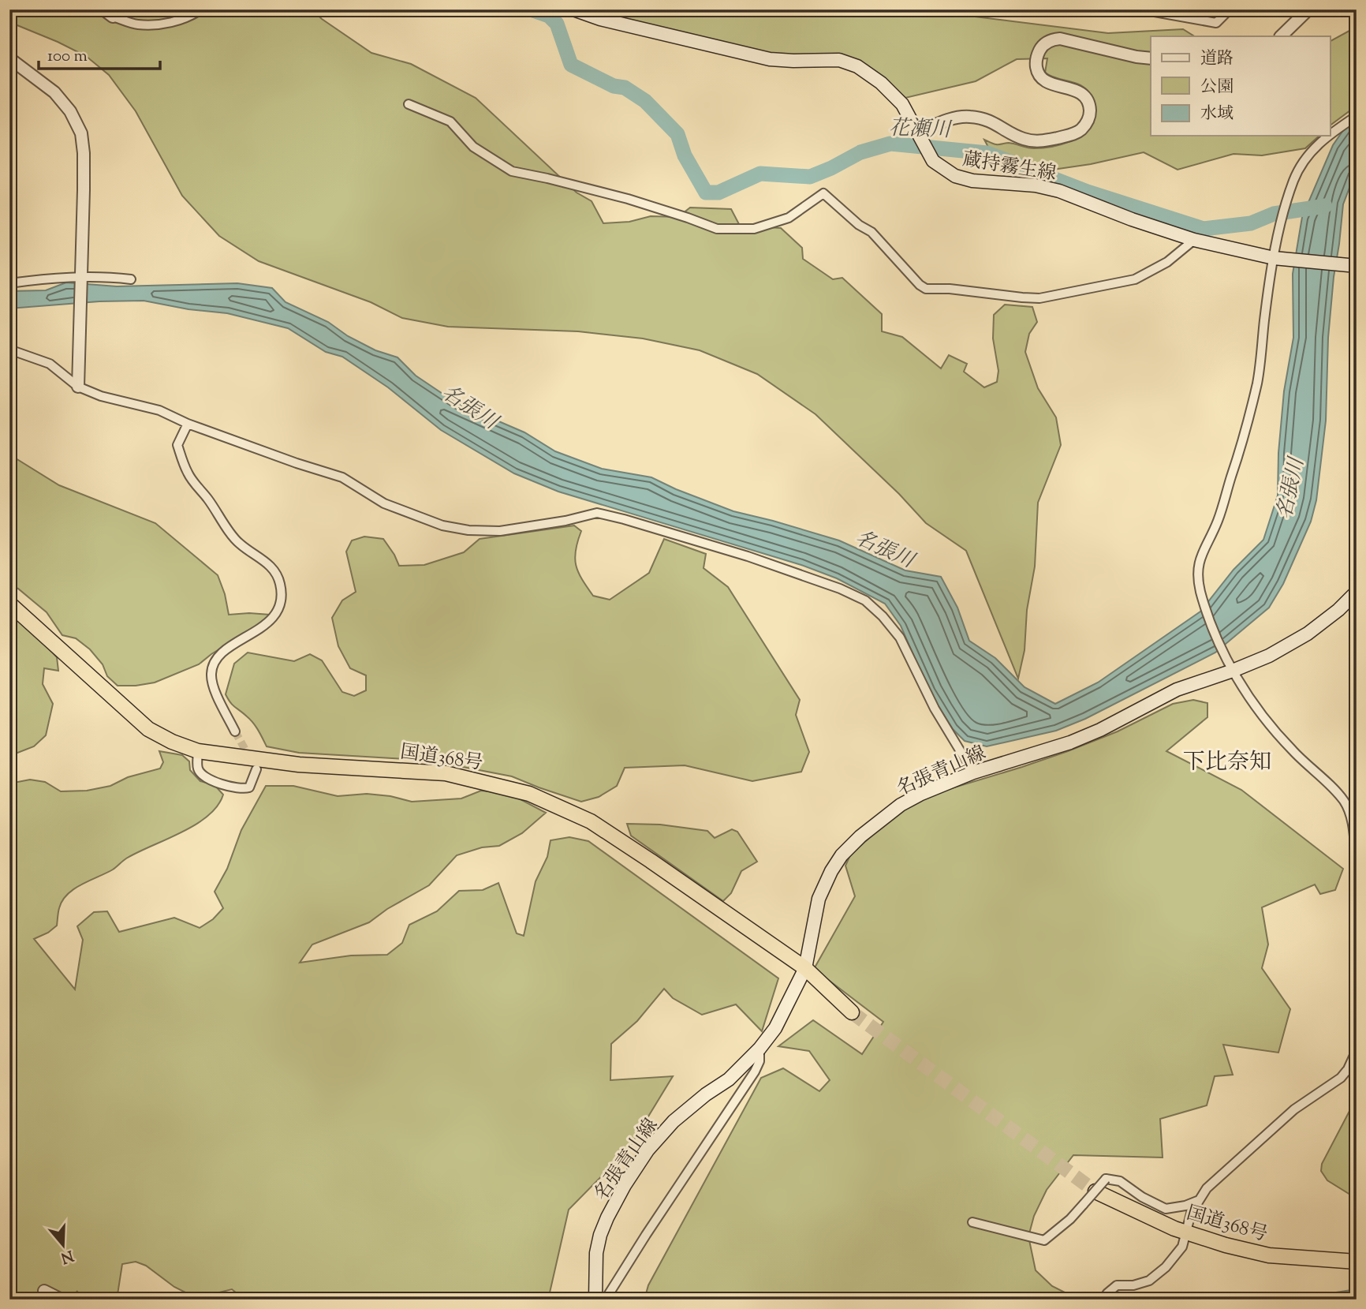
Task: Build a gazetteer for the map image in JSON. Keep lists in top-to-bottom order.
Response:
{
  "streets": {
    "highway": ["国道368号"],
    "main road": ["蔵持霧生線", "名張青山線"]
  },
  "crossings": [
    ["国道368号", "名張青山線"]
  ],
  "districts": ["下比奈知"],
  "water": ["花瀬川", "名張川"],
  "legend": ["道路", "公園", "水域"],
  "scale_bar": "100 m",
  "north": "bottom"
}
